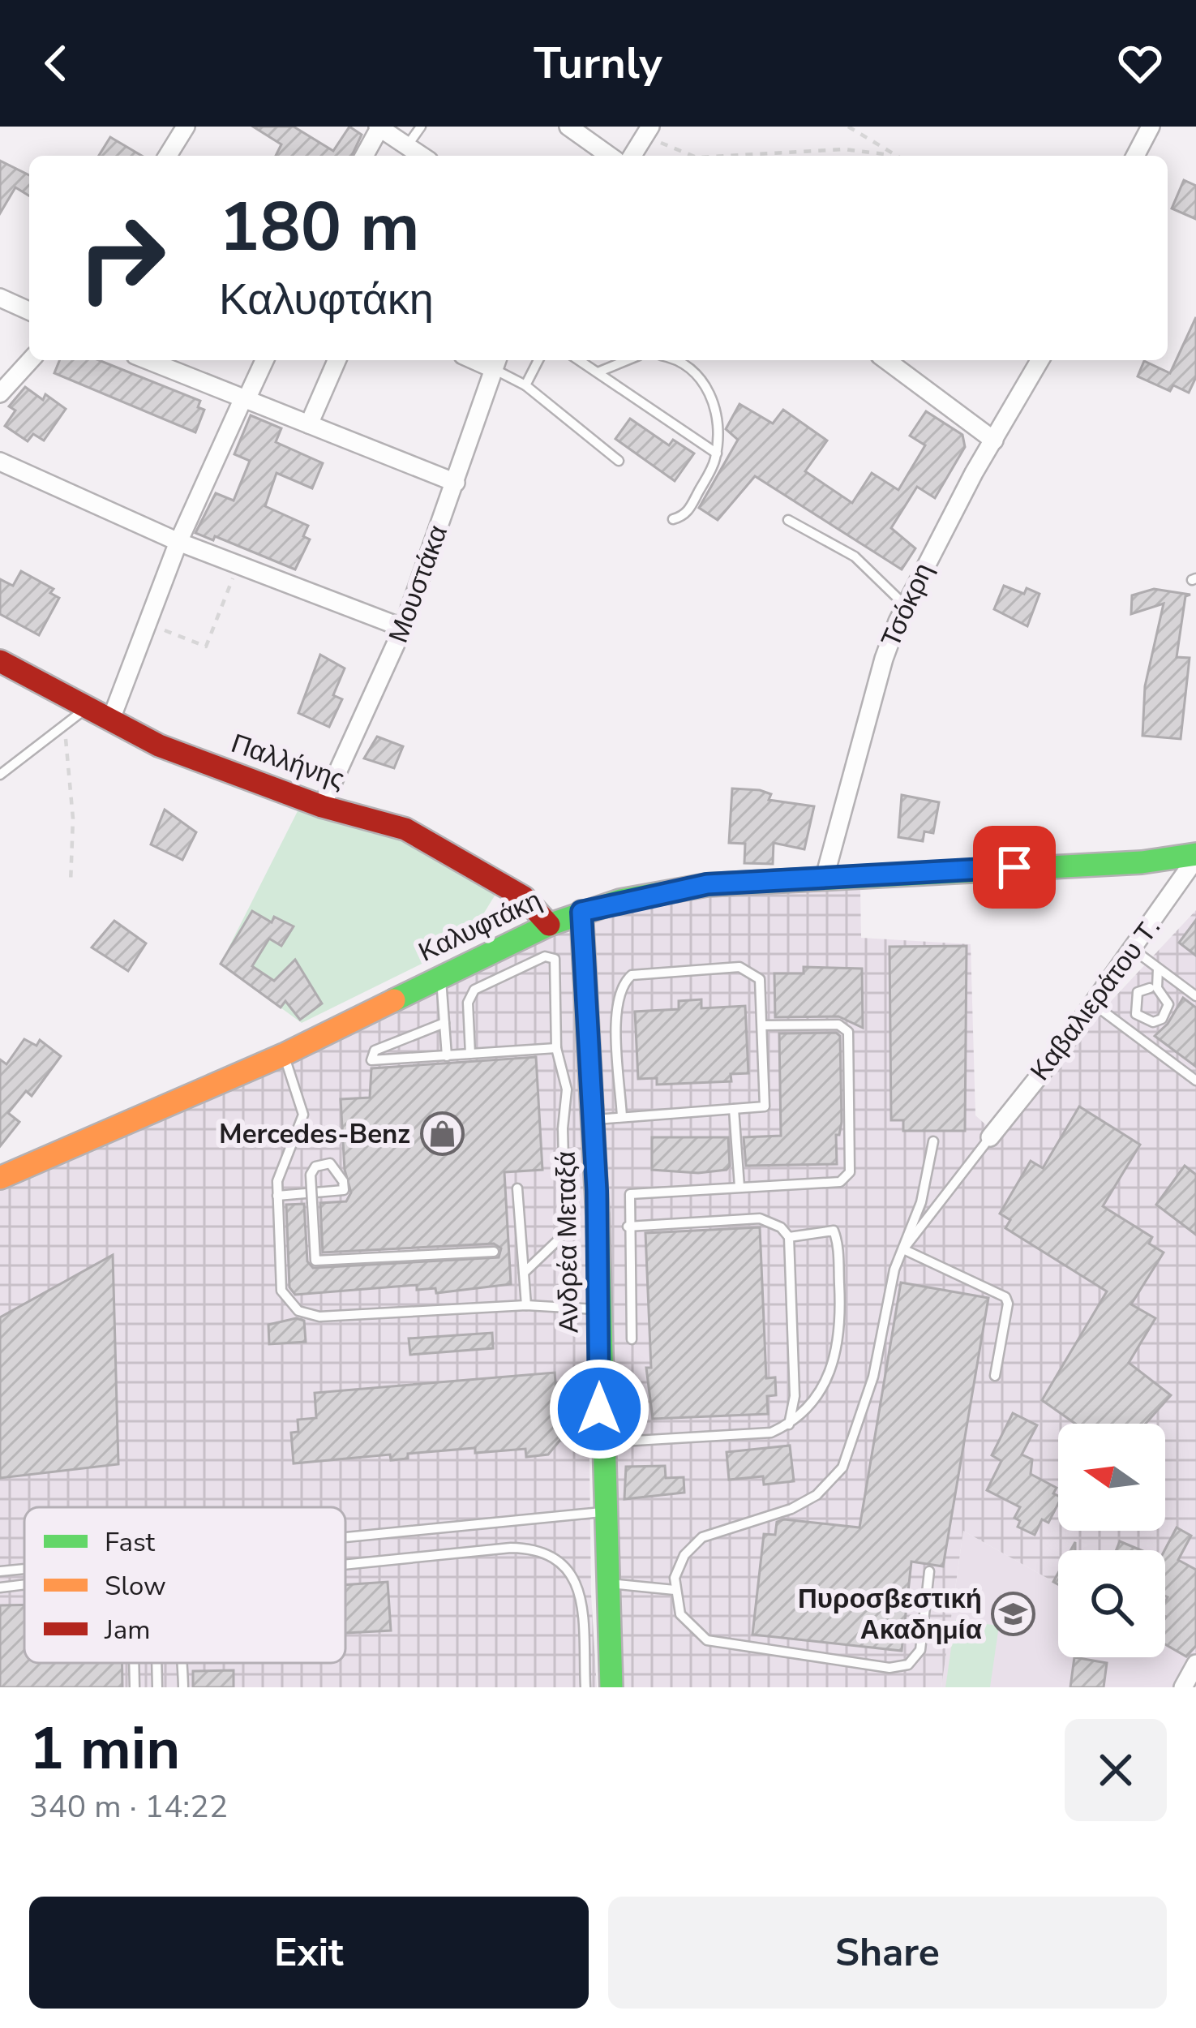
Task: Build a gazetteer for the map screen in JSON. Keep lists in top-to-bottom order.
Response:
{
  "streets": {
    "street": [
      "Μουστάκα",
      "Τσόκρη",
      "Παλλήνης",
      "Καλυφτάκη",
      "Καβαλιεράτου Τ.",
      "Ανδρέα Μεταξά"
    ]
  },
  "crossings": [
    ["Μουστάκα", "Παλλήνης"],
    ["Τσόκρη", "Καλυφτάκη"],
    ["Παλλήνης", "Καλυφτάκη"],
    ["Καλυφτάκη", "Καβαλιεράτου Τ."],
    ["Καλυφτάκη", "Ανδρέα Μεταξά"]
  ],
  "places": {
    "shop": ["Mercedes-Benz"],
    "school or university": ["Πυροσβεστική Ακαδημία"]
  },
  "legend": ["Fast", "Slow", "Jam"],
  "north": "left",
  "page": {
    "header": "Turnly",
    "turn": ["180 m", "Καλυφτάκη"],
    "heading": ["1 min", "340 m · 14:22"],
    "buttons": ["Exit", "Share"]
  }
}
